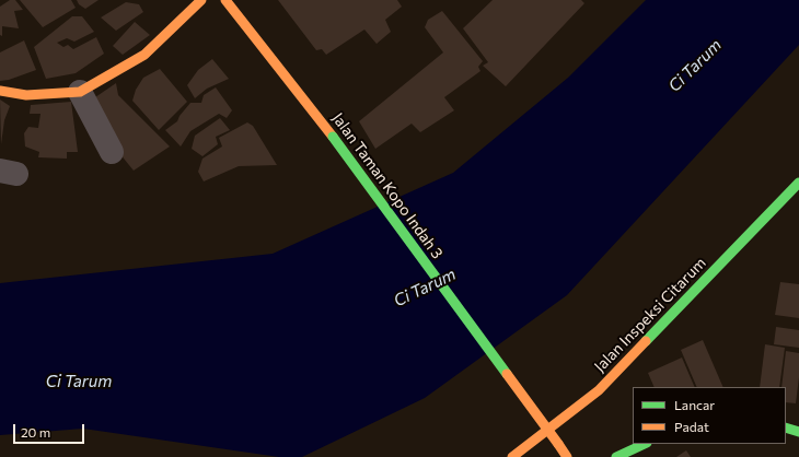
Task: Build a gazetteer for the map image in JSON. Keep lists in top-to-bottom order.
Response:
{
  "streets": {
    "street": ["Jalan Taman Kopo Indah 3", "Jalan Inspeksi Citarum"]
  },
  "water": ["Ci Tarum"],
  "legend": ["Lancar", "Padat"],
  "scale_bar": "20 m"
}
